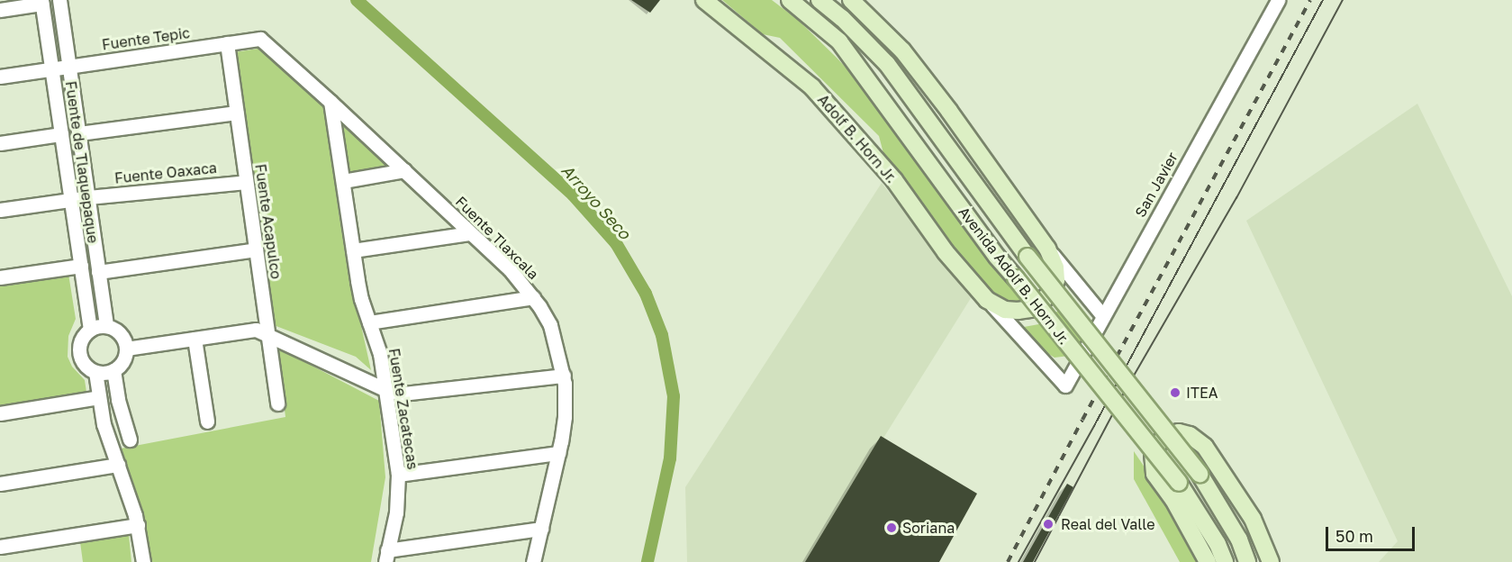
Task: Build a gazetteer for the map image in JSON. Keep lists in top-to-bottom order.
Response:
{
  "streets": {
    "main road": ["Adolf B. Horn Jr.", "Avenida Adolf B. Horn Jr."],
    "street": [
      "Fuente Tepic",
      "Fuente de Tlaquepaque",
      "Fuente Oaxaca",
      "San Javier",
      "Fuente Acapulco",
      "Fuente Tlaxcala",
      "Fuente Zacatecas"
    ]
  },
  "crossings": [
    ["Fuente Tepic", "Fuente de Tlaquepaque"],
    ["Fuente Tepic", "Fuente Acapulco"],
    ["Fuente Tepic", "Fuente Tlaxcala"],
    ["Adolf B. Horn Jr.", "San Javier"],
    ["Fuente de Tlaquepaque", "Fuente Oaxaca"],
    ["Fuente Oaxaca", "Fuente Acapulco"],
    ["Fuente Acapulco", "Fuente Tlaxcala"],
    ["Fuente Tlaxcala", "Fuente Zacatecas"]
  ],
  "water": ["Arroyo Seco"],
  "places": ["ITEA", "Real del Valle", "Soriana"],
  "scale_bar": "50 m"
}
